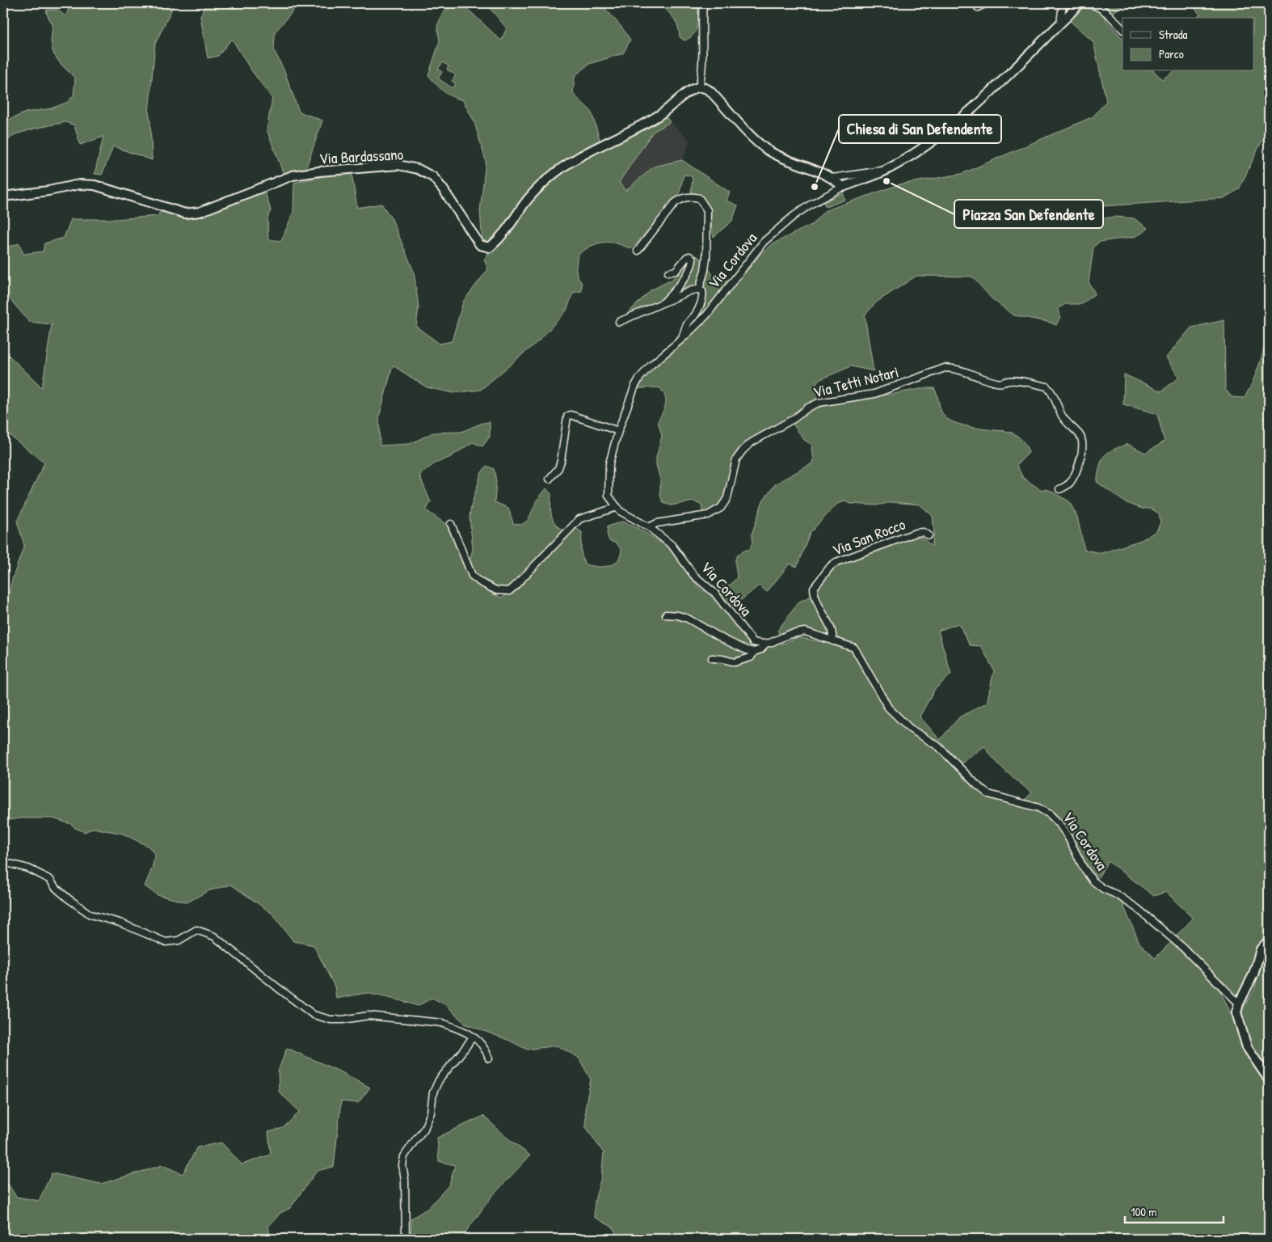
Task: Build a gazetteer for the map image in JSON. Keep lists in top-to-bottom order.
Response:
{
  "streets": {
    "street": [
      "Via Bardassano",
      "Via Cordova",
      "Via Tetti Notari",
      "Via San Rocco"
    ]
  },
  "crossings": [
    ["Via Cordova", "Via Tetti Notari"],
    ["Via Cordova", "Via San Rocco"]
  ],
  "places": ["Piazza San Defendente", "Chiesa di San Defendente"],
  "legend": ["Strada", "Parco"],
  "scale_bar": "100 m"
}
